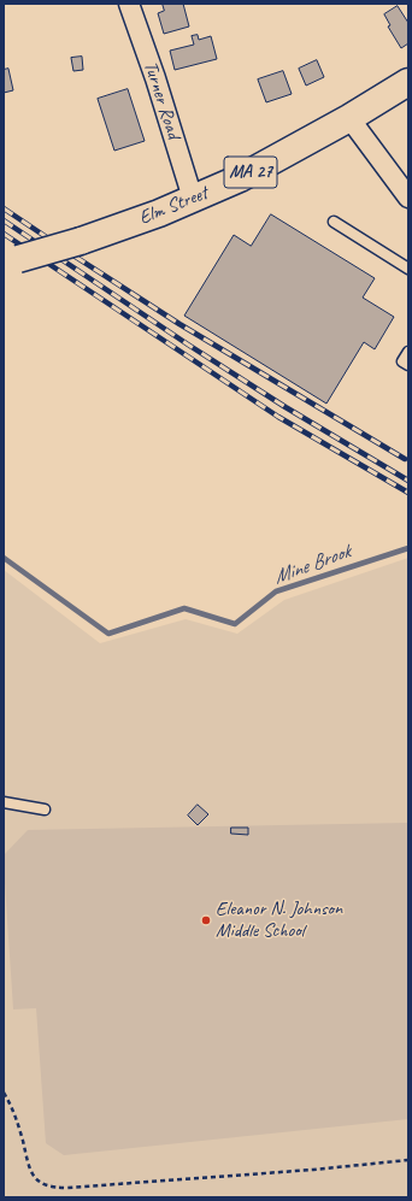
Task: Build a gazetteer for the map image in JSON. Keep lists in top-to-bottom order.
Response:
{
  "streets": {
    "main road": ["MA 27", "Elm Street"],
    "street": ["Turner Road"]
  },
  "crossings": [
    ["Turner Road", "Elm Street"]
  ],
  "water": ["Mine Brook"],
  "places": ["Eleanor N. Johnson Middle School"]
}
